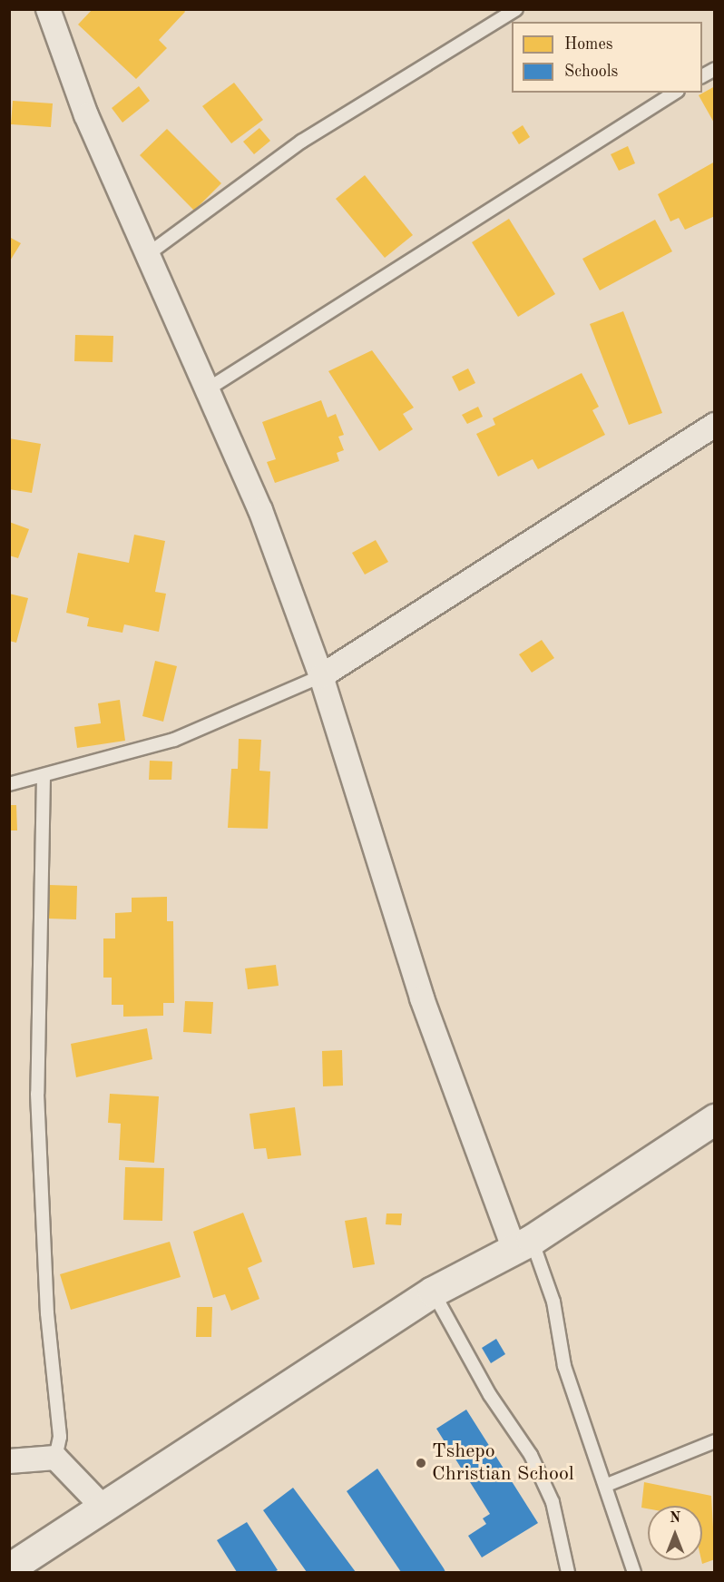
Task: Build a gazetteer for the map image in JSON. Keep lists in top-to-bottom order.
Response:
{
  "places": ["Tshepo Christian School"],
  "legend": ["Homes", "Schools"],
  "north": "top"
}
